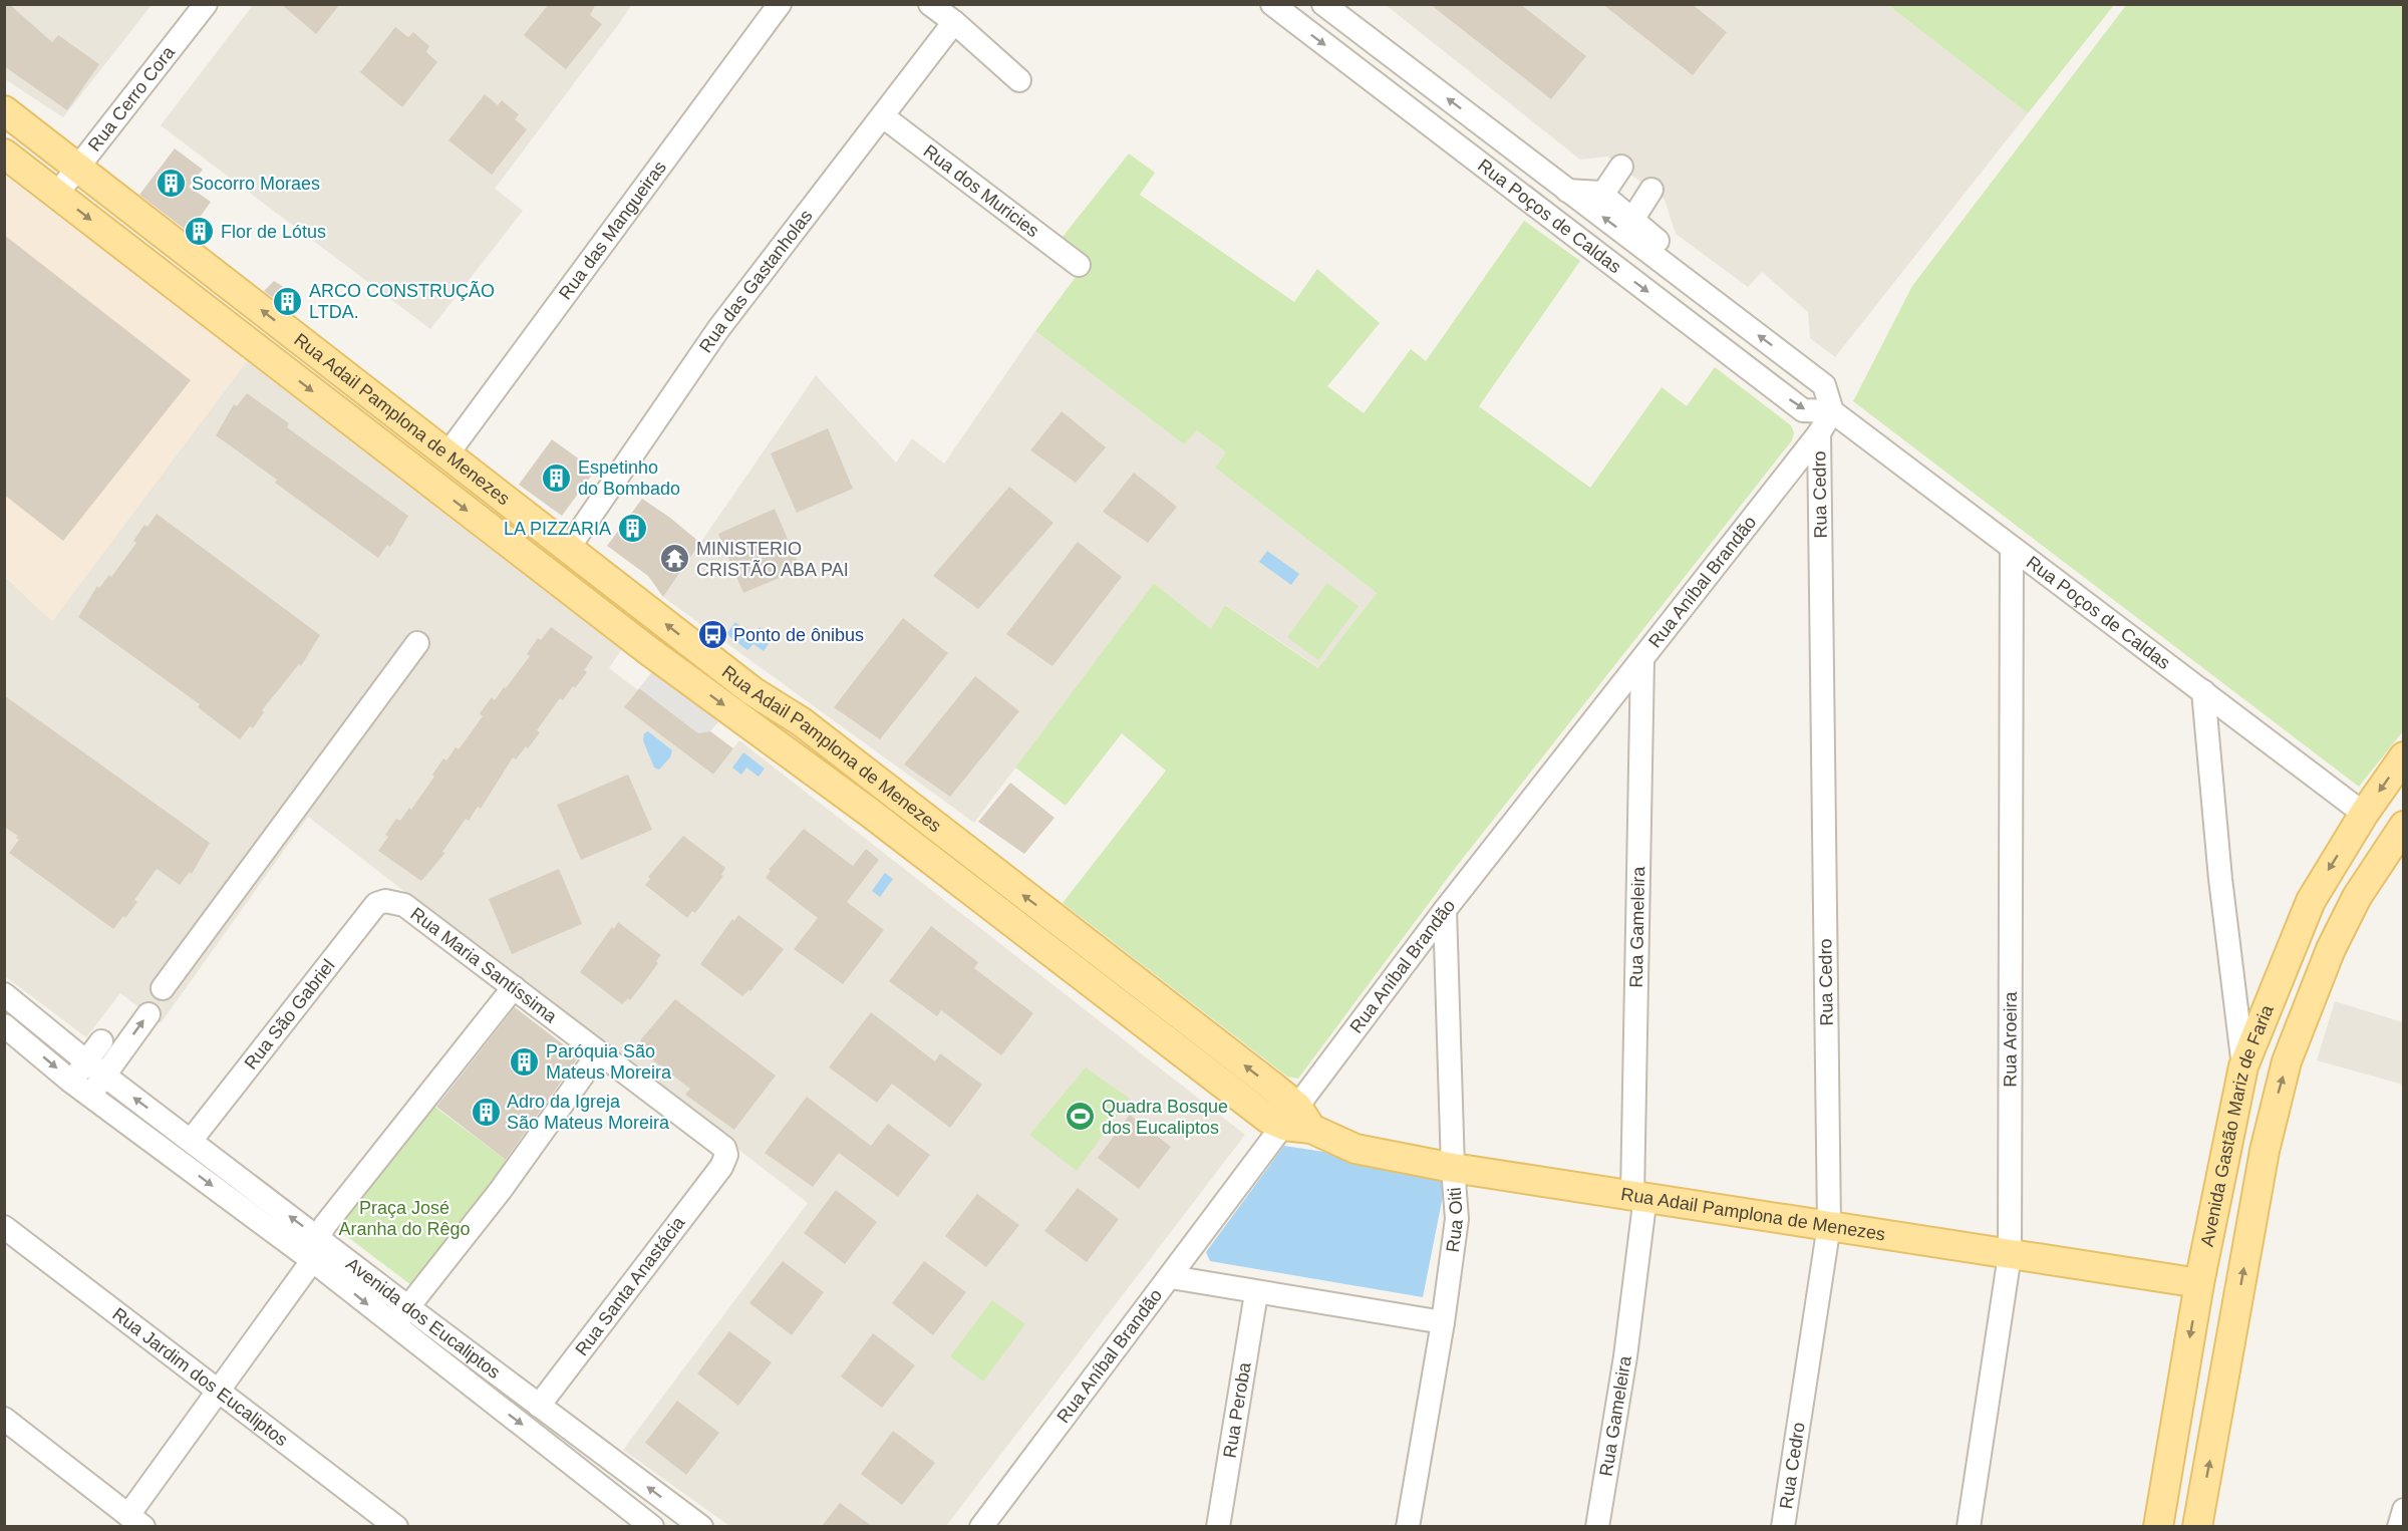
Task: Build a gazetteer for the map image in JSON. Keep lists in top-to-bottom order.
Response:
{
  "streets": {
    "main road": ["Rua Adail Pamplona de Menezes", "Avenida Gastão Mariz de Faria"],
    "street": [
      "Rua Cerro Cora",
      "Rua dos Muricies",
      "Rua Poços de Caldas",
      "Rua das Mangueiras",
      "Rua das Gastanholas",
      "Rua Cedro",
      "Rua Aníbal Brandão",
      "Rua Gameleira",
      "Rua Maria Santíssima",
      "Rua São Gabriel",
      "Rua Aroeira",
      "Rua Oiti",
      "Rua Santa Anastácia",
      "Avenida dos Eucaliptos",
      "Rua Jardim dos Eucaliptos",
      "Rua Peroba"
    ]
  },
  "crossings": [
    ["Rua Cerro Cora", "Rua Adail Pamplona de Menezes"],
    ["Rua dos Muricies", "Rua das Gastanholas"],
    ["Rua Poços de Caldas", "Rua Aníbal Brandão"],
    ["Rua Poços de Caldas", "Rua Aroeira"],
    ["Rua Poços de Caldas", "Avenida Gastão Mariz de Faria"],
    ["Rua das Mangueiras", "Rua Adail Pamplona de Menezes"],
    ["Rua das Gastanholas", "Rua Adail Pamplona de Menezes"],
    ["Rua Adail Pamplona de Menezes", "Rua Cedro"],
    ["Rua Adail Pamplona de Menezes", "Rua Aníbal Brandão"],
    ["Rua Adail Pamplona de Menezes", "Rua Gameleira"],
    ["Rua Adail Pamplona de Menezes", "Rua Aroeira"],
    ["Rua Adail Pamplona de Menezes", "Avenida Gastão Mariz de Faria"],
    ["Rua Adail Pamplona de Menezes", "Rua Oiti"],
    ["Rua Cedro", "Rua Aníbal Brandão"],
    ["Rua Aníbal Brandão", "Rua Gameleira"],
    ["Rua Aníbal Brandão", "Rua Oiti"],
    ["Rua Maria Santíssima", "Rua São Gabriel"],
    ["Rua Maria Santíssima", "Rua Santa Anastácia"],
    ["Rua São Gabriel", "Avenida dos Eucaliptos"],
    ["Rua Santa Anastácia", "Avenida dos Eucaliptos"]
  ],
  "parks": ["Praça José Aranha do Rêgo"],
  "places": {
    "building": [
      "Socorro Moraes",
      "Flor de Lótus",
      "ARCO CONSTRUÇÃO LTDA.",
      "Espetinho do Bombado",
      "LA PIZZARIA",
      "Paróquia São Mateus Moreira",
      "Adro da Igreja São Mateus Moreira"
    ],
    "temple": ["MINISTERIO CRISTÃO ABA PAI"],
    "bus stop": ["Ponto de ônibus"],
    "sports": ["Quadra Bosque dos Eucaliptos"]
  }
}
